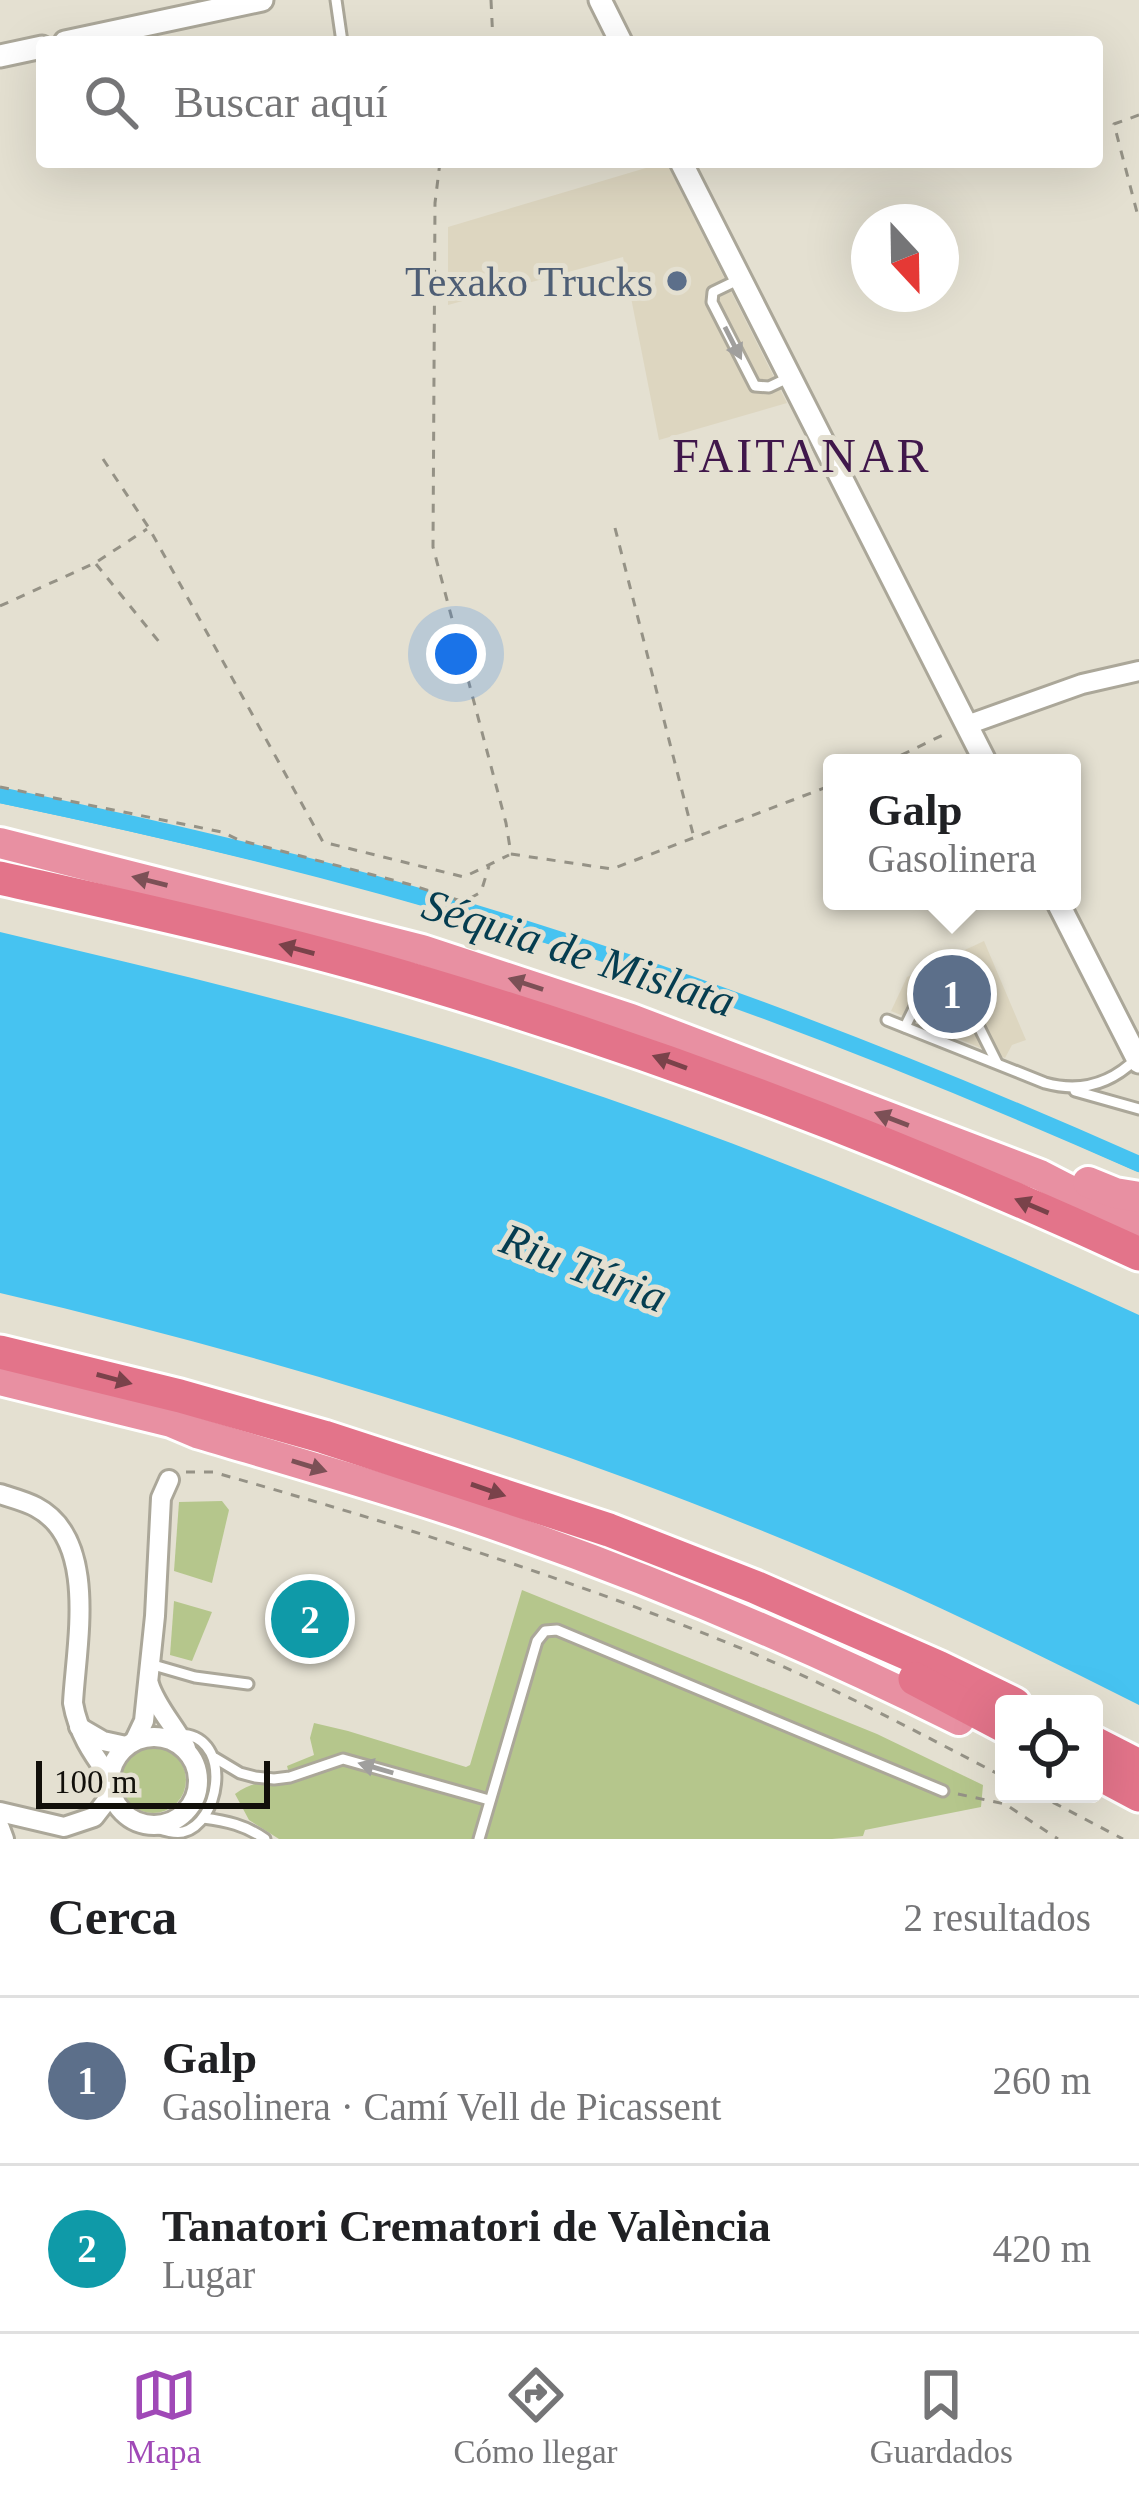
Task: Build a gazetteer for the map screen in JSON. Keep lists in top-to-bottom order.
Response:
{
  "districts": ["FAITANAR"],
  "water": ["Séquia de Mislata", "Riu Túria"],
  "places": ["Texako Trucks"],
  "scale_bar": "100 m",
  "north": "bottom",
  "page": {
    "search": "Buscar aquí",
    "popup": ["Galp", "Gasolinera"],
    "pins": ["1", "2"],
    "scale": "100 m",
    "heading": ["Cerca", "2 resultados"],
    "list": [
      {
        "mark": "1",
        "name": "Galp",
        "note": "Gasolinera · Camí Vell de Picassent",
        "value": "260 m"
      },
      {
        "mark": "2",
        "name": "Tanatori Crematori de València",
        "note": "Lugar",
        "value": "420 m"
      }
    ],
    "nav": ["Mapa", "Cómo llegar", "Guardados"]
  }
}
